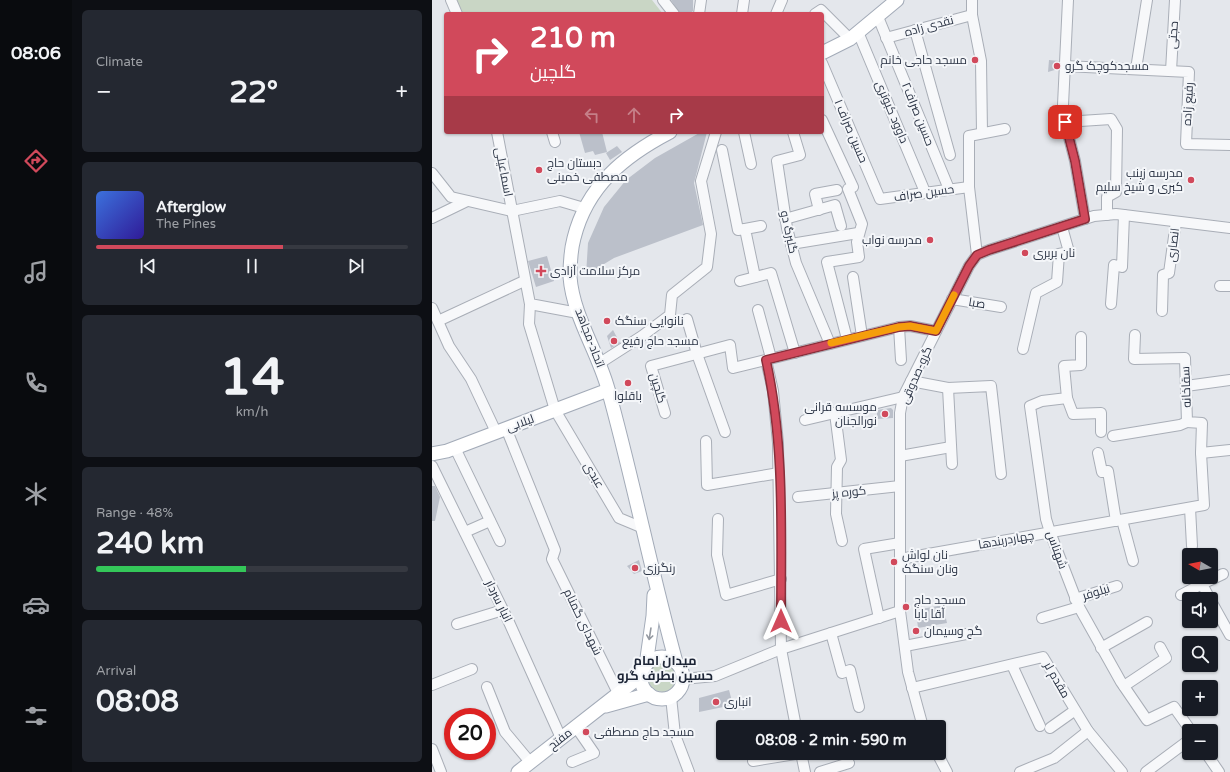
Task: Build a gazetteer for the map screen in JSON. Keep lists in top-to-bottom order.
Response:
{
  "streets": {
    "main road": ["اتحاد-مجاهد", "لیلابی", "مفتح"],
    "street": [
      "نقدی زاده",
      "حجتی",
      "رفیع زاده",
      "داوود کبوتری",
      "حسین صراف۲",
      "حسین صراف ۱",
      "اسماعیلی",
      "حسین صراف",
      "گلبرگ دو",
      "انصاری",
      "صبا",
      "گرو-صدوقی",
      "سقاخانه",
      "گلچین",
      "عبدی",
      "کوره پز",
      "چهاردربندها",
      "شهناس",
      "نیلوفر",
      "انبار سردار",
      "شهدای گمنام",
      "مقدم لر"
    ]
  },
  "crossings": [
    ["نقدی زاده", "حسین صراف۲"],
    ["حجتی", "رفیع زاده"],
    ["داوود کبوتری", "حسین صراف"],
    ["حسین صراف۲", "حسین صراف"],
    ["حسین صراف ۱", "حسین صراف"],
    ["اسماعیلی", "عبدی"],
    ["حسین صراف", "گرو-صدوقی"],
    ["گلبرگ دو", "گلچین"],
    ["صبا", "گرو-صدوقی"],
    ["اتحاد-مجاهد", "لیلابی"],
    ["اتحاد-مجاهد", "عبدی"],
    ["گرو-صدوقی", "گلچین"],
    ["گرو-صدوقی", "کوره پز"],
    ["گرو-صدوقی", "چهاردربندها"],
    ["گرو-صدوقی", "مقدم لر"],
    ["لیلابی", "عبدی"],
    ["لیلابی", "شهدای گمنام"],
    ["چهاردربندها", "شهناس"],
    ["شهناس", "نیلوفر"],
    ["انبار سردار", "مفتح"]
  ],
  "districts": ["میدان امام حسین بطرف گرو"],
  "places": {
    "other": [
      "مسجد حاجی خانم",
      "مسجدکوچک گرو",
      "دبستان حاج مصطفی خمینی",
      "مدرسه زینب کبری و شیخ سلیم",
      "مدرسه نواب",
      "نان بربری",
      "نانوایی سنگک",
      "مسجد حاج رفیع",
      "باقلوا",
      "موسسه قرانی نورالجنان",
      "نان لواش ونان سنگک",
      "رنگرزی",
      "مسجد حاج آقا بابا",
      "گچ وسیمان",
      "انباری",
      "مسجد حاج مصطفی"
    ],
    "health": ["مرکز سلامت آزادی"]
  },
  "north": "left",
  "page": {
    "tabs": "08:06",
    "tile": [
      "Climate",
      ["14", "km/h"],
      ["Range · 48%", "240 km"],
      ["Arrival", "08:08"]
    ],
    "turn": ["210 m", "گلچین"],
    "heat": ["−", "22°", "+"],
    "song": ["Afterglow", "The Pines"],
    "map_buttons": ["+", "−"],
    "limit": "20",
    "trip": "08:08 · 2 min · 590 m"
  }
}
